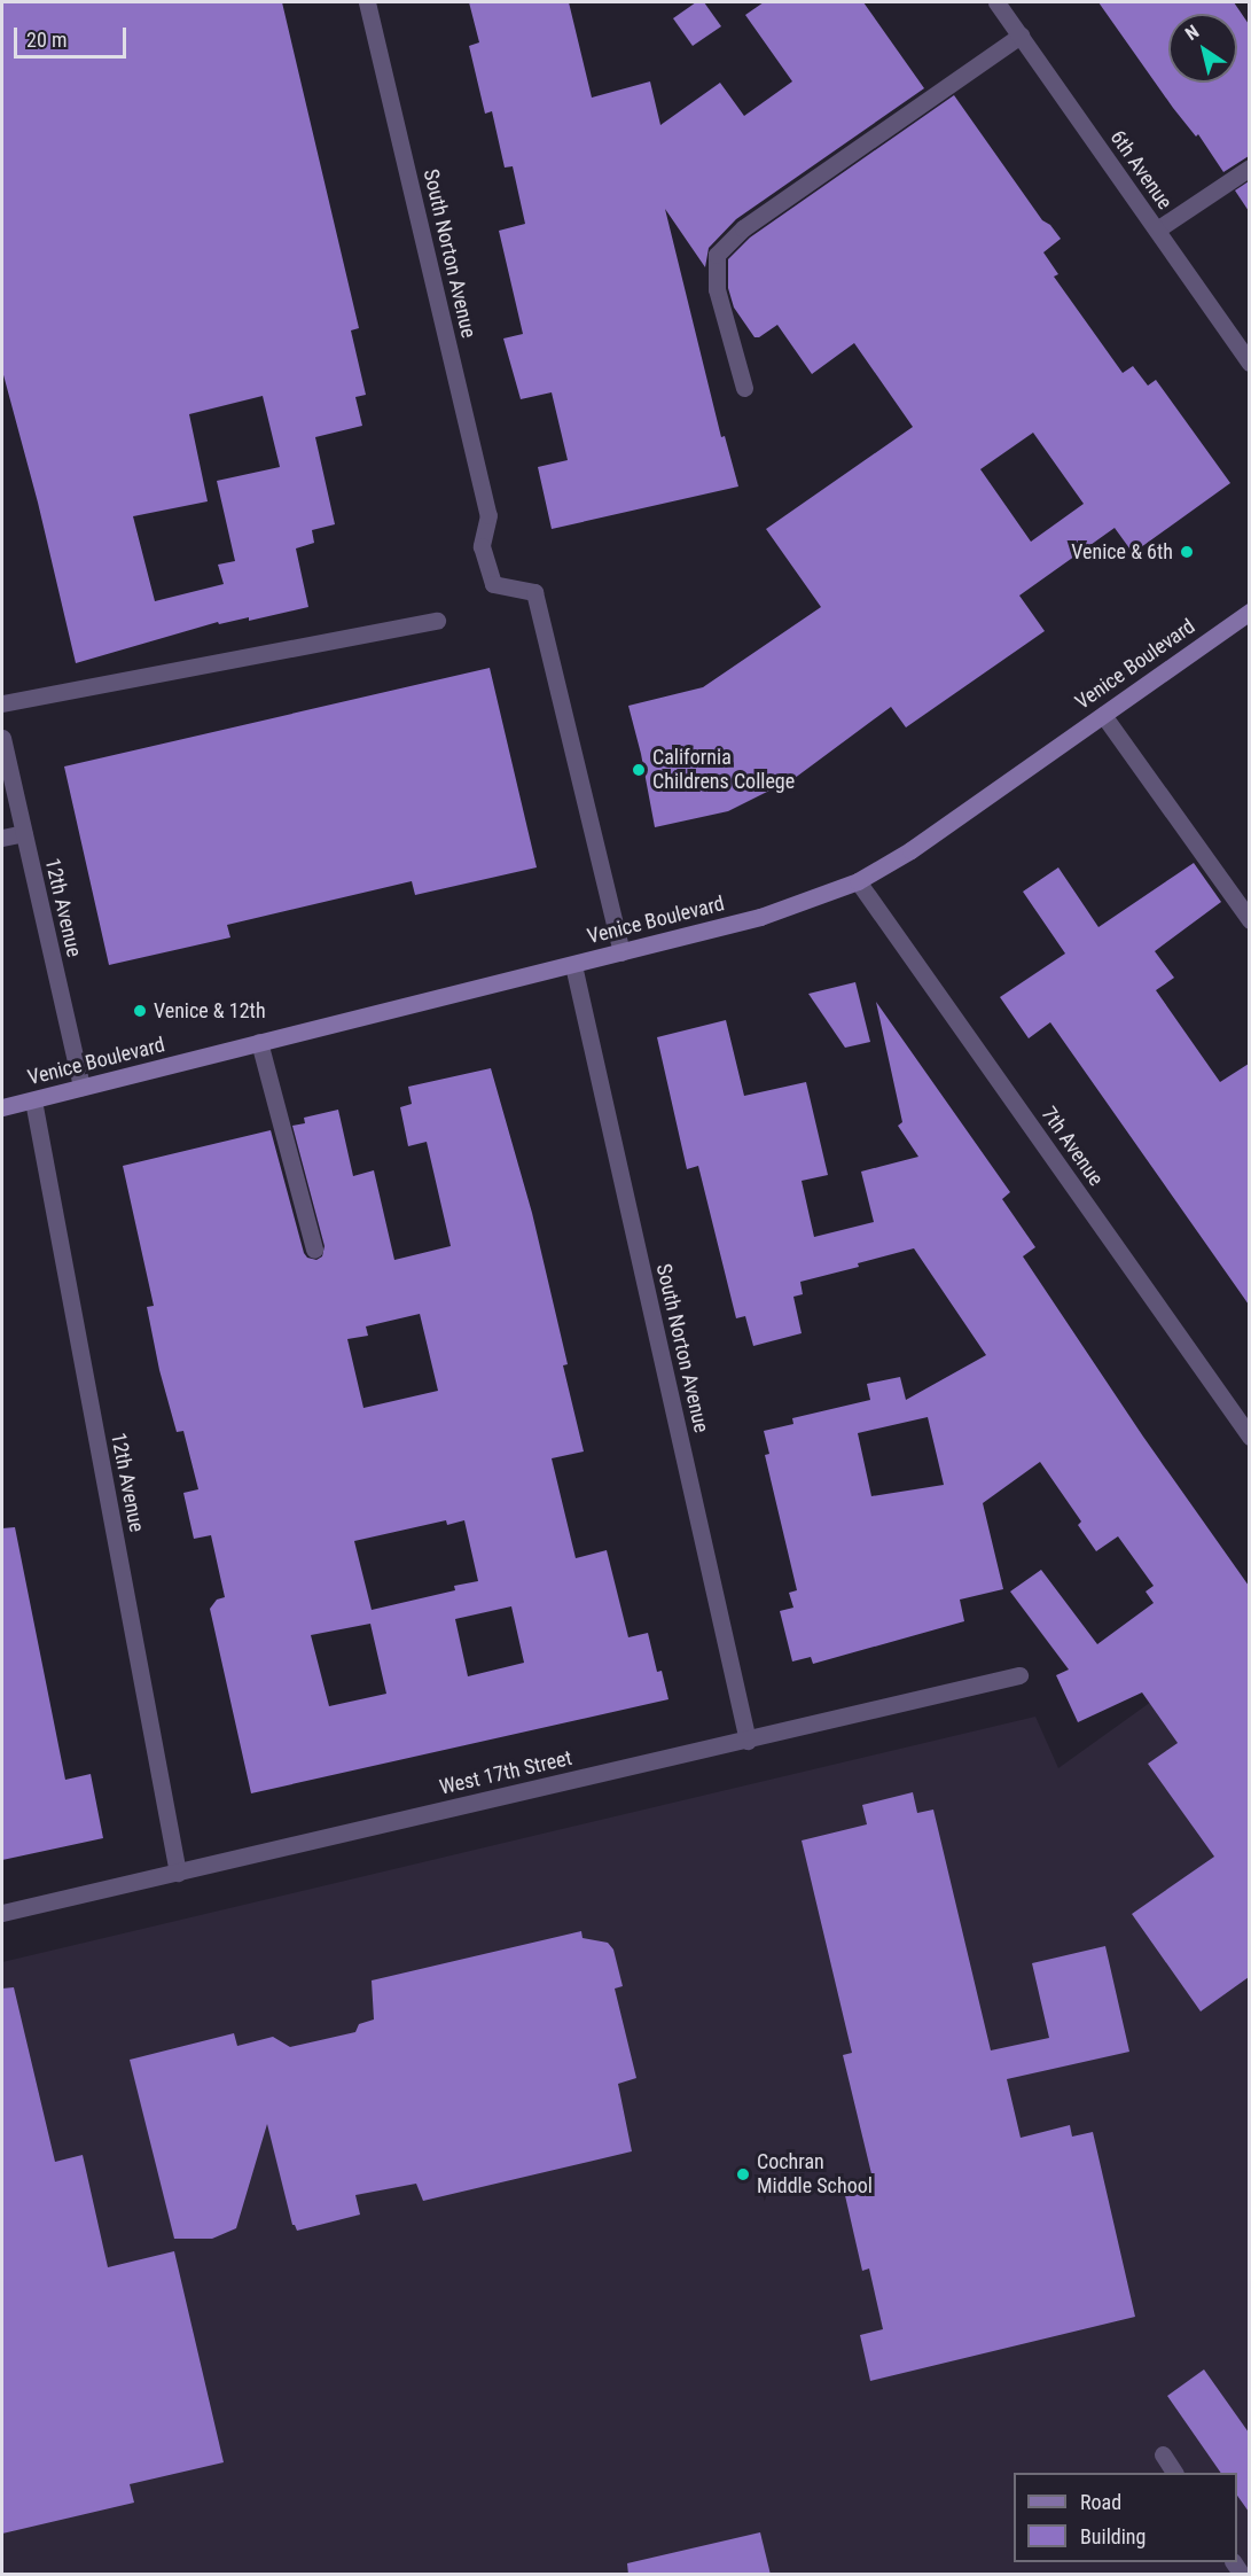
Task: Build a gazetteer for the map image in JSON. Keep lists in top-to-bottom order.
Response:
{
  "streets": {
    "main road": ["Venice Boulevard"],
    "street": [
      "6th Avenue",
      "South Norton Avenue",
      "12th Avenue",
      "7th Avenue",
      "West 17th Street"
    ]
  },
  "crossings": [
    ["South Norton Avenue", "Venice Boulevard"],
    ["South Norton Avenue", "West 17th Street"],
    ["Venice Boulevard", "12th Avenue"],
    ["Venice Boulevard", "7th Avenue"],
    ["12th Avenue", "West 17th Street"]
  ],
  "places": [
    "Venice & 6th",
    "California Childrens College",
    "Venice & 12th",
    "Cochran Middle School"
  ],
  "legend": ["Road", "Building"],
  "scale_bar": "20 m",
  "north": "top left"
}
